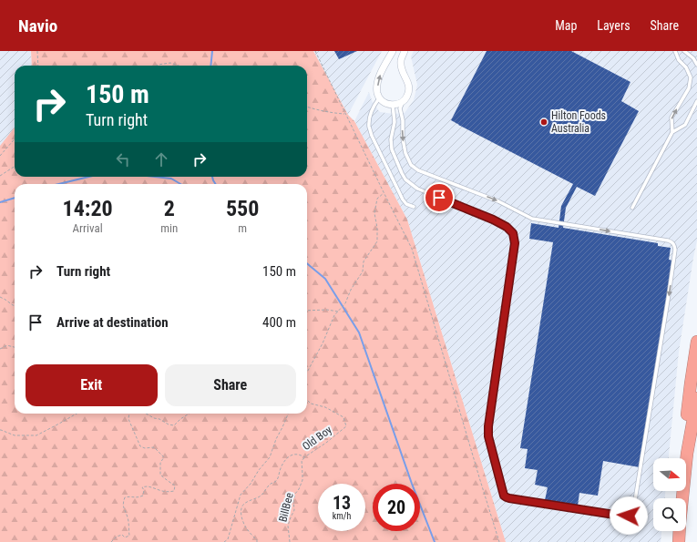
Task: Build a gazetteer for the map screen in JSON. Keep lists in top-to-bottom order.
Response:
{
  "streets": {
    "path": ["Old Boy", "BillBee"]
  },
  "crossings": [
    ["Old Boy", "BillBee"]
  ],
  "places": ["Hilton Foods Australia"],
  "north": "right",
  "page": {
    "header": "Navio",
    "nav": ["Map", "Layers", "Share"],
    "turn": ["150 m", "Turn right"],
    "eta": [
      "14:20",
      "Arrival",
      "2",
      "min",
      "550",
      "m"
    ],
    "list": [
      {
        "name": "Turn right",
        "value": "150 m"
      },
      {
        "name": "Arrive at destination",
        "value": "400 m"
      }
    ],
    "buttons": ["Exit", "Share"],
    "speed": "13 km/h",
    "limit": "20"
  }
}
